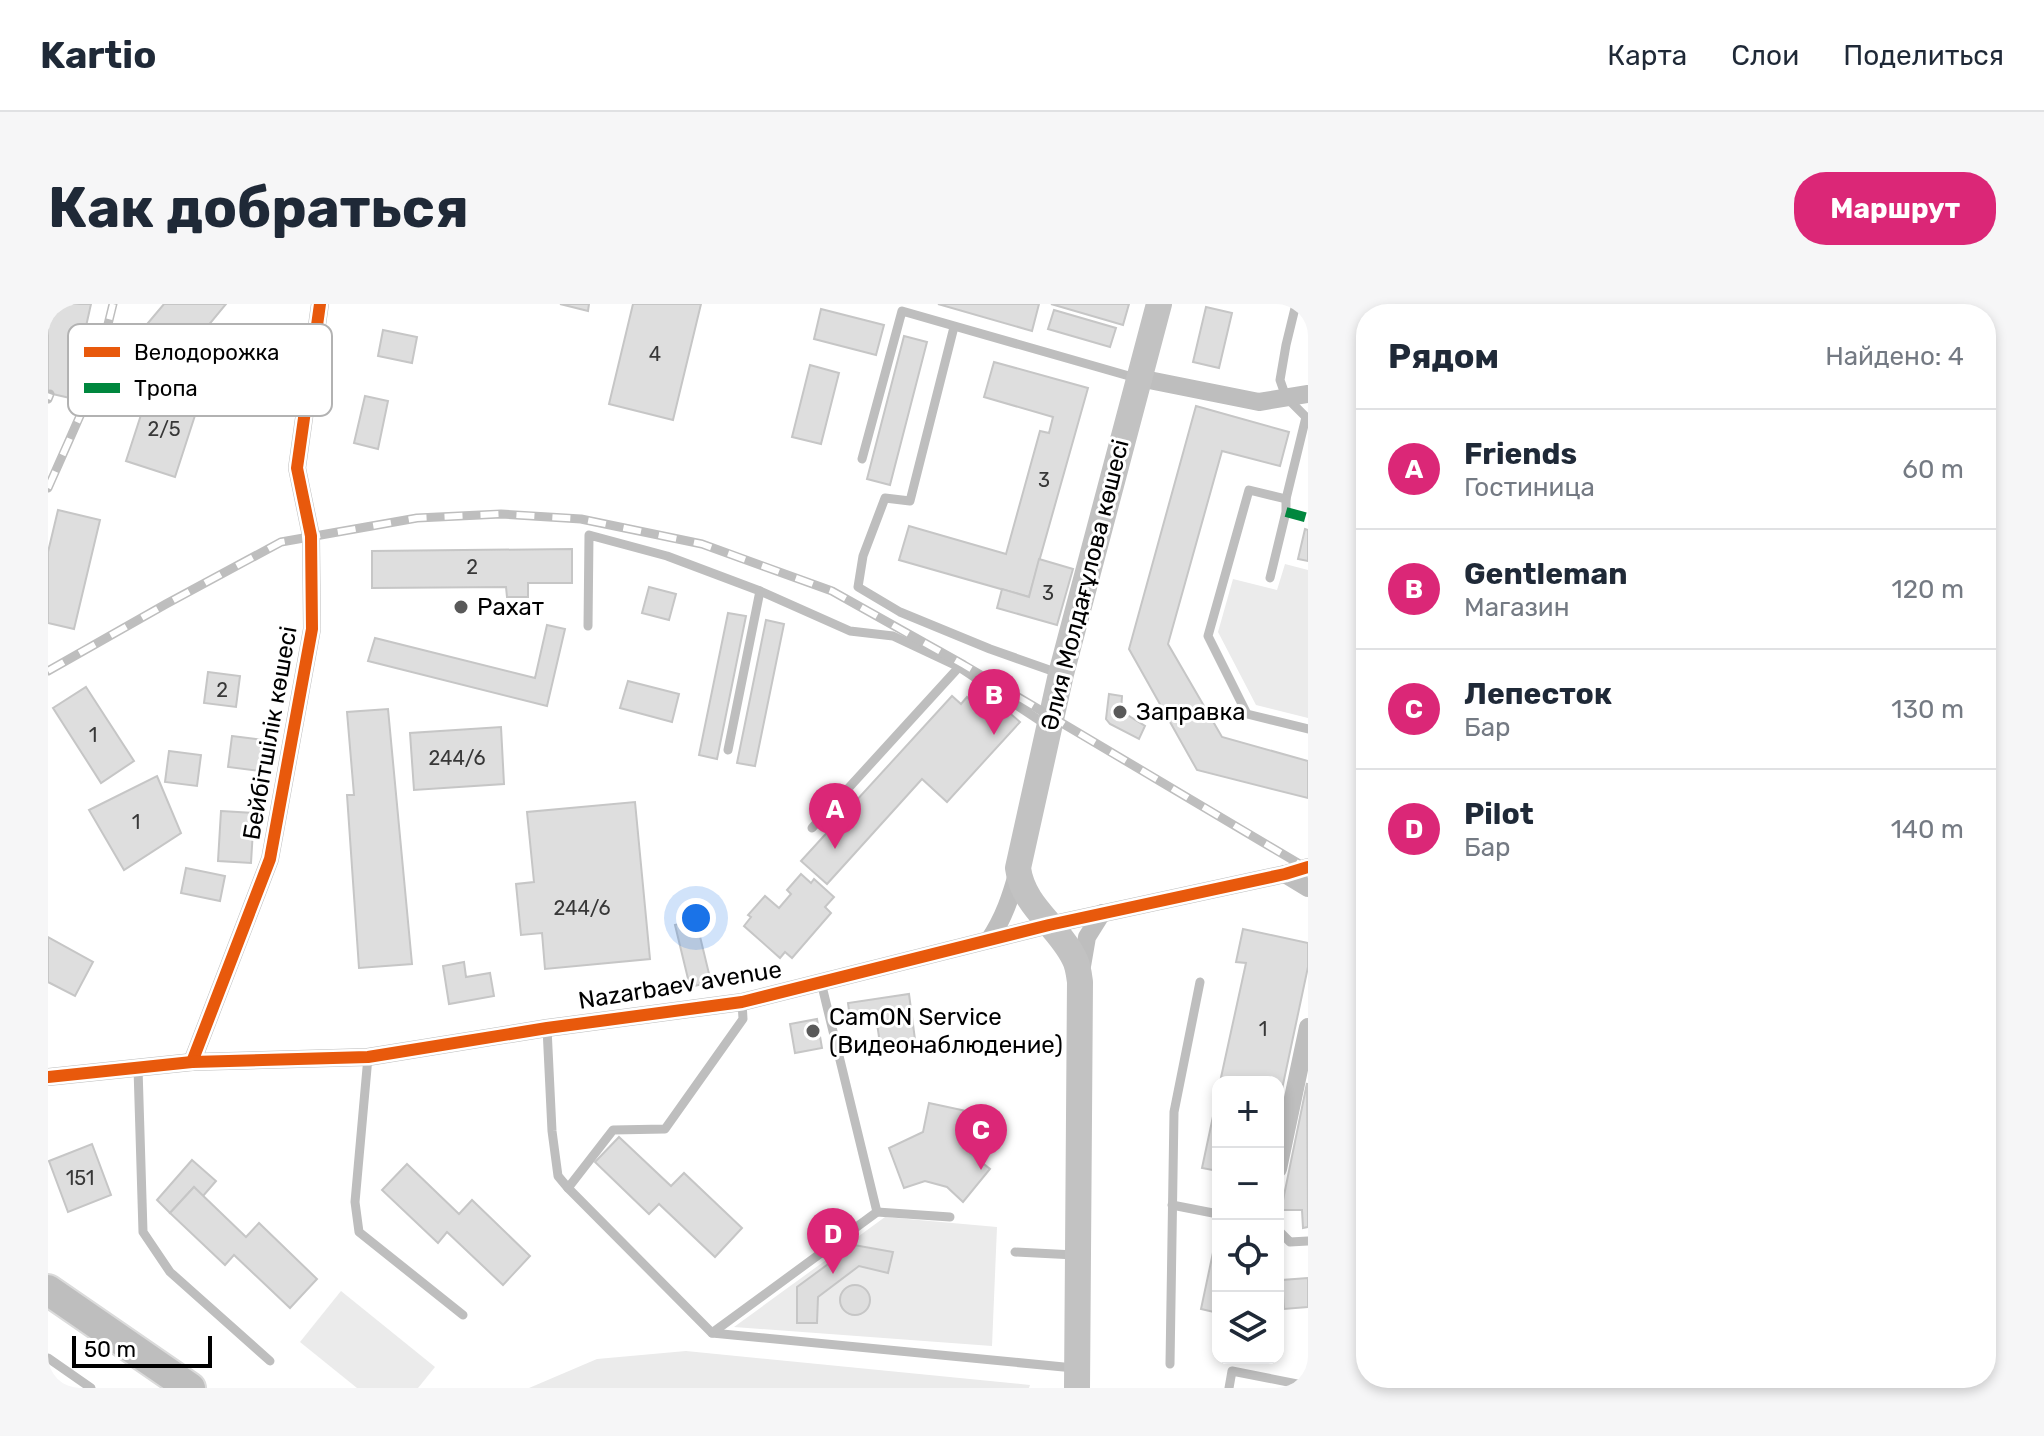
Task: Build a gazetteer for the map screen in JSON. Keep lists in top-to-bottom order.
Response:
{
  "streets": {
    "main road": ["Әлия Молдағұлова көшесі"],
    "street": ["Бейбітшілік көшесі", "Nazarbaev avenue"]
  },
  "crossings": [
    ["Бейбітшілік көшесі", "Nazarbaev avenue"]
  ],
  "places": ["Рахат", "Заправка", "CamON Service (Видеонаблюдение)"],
  "house_numbers": [
    "4",
    "2/5",
    "3",
    "2",
    "3",
    "2",
    "1",
    "244/6",
    "1",
    "244/6",
    "1",
    "151"
  ],
  "legend": ["Велодорожка", "Тропа"],
  "scale_bar": "50 m",
  "page": {
    "header": "Kartio",
    "nav": ["Карта", "Слои", "Поделиться"],
    "buttons": "Маршрут",
    "title": "Как добраться",
    "heading": ["Рядом", "Найдено: 4"],
    "list": [
      {
        "mark": "A",
        "name": "Friends",
        "note": "Гостиница",
        "value": "60 m"
      },
      {
        "mark": "B",
        "name": "Gentleman",
        "note": "Магазин",
        "value": "120 m"
      },
      {
        "mark": "C",
        "name": "Лепесток",
        "note": "Бар",
        "value": "130 m"
      },
      {
        "mark": "D",
        "name": "Pilot",
        "note": "Бар",
        "value": "140 m"
      }
    ],
    "pins": [
      "B",
      "A",
      "C",
      "D"
    ],
    "map_buttons": ["+", "−"],
    "scale": "50 m"
  }
}
